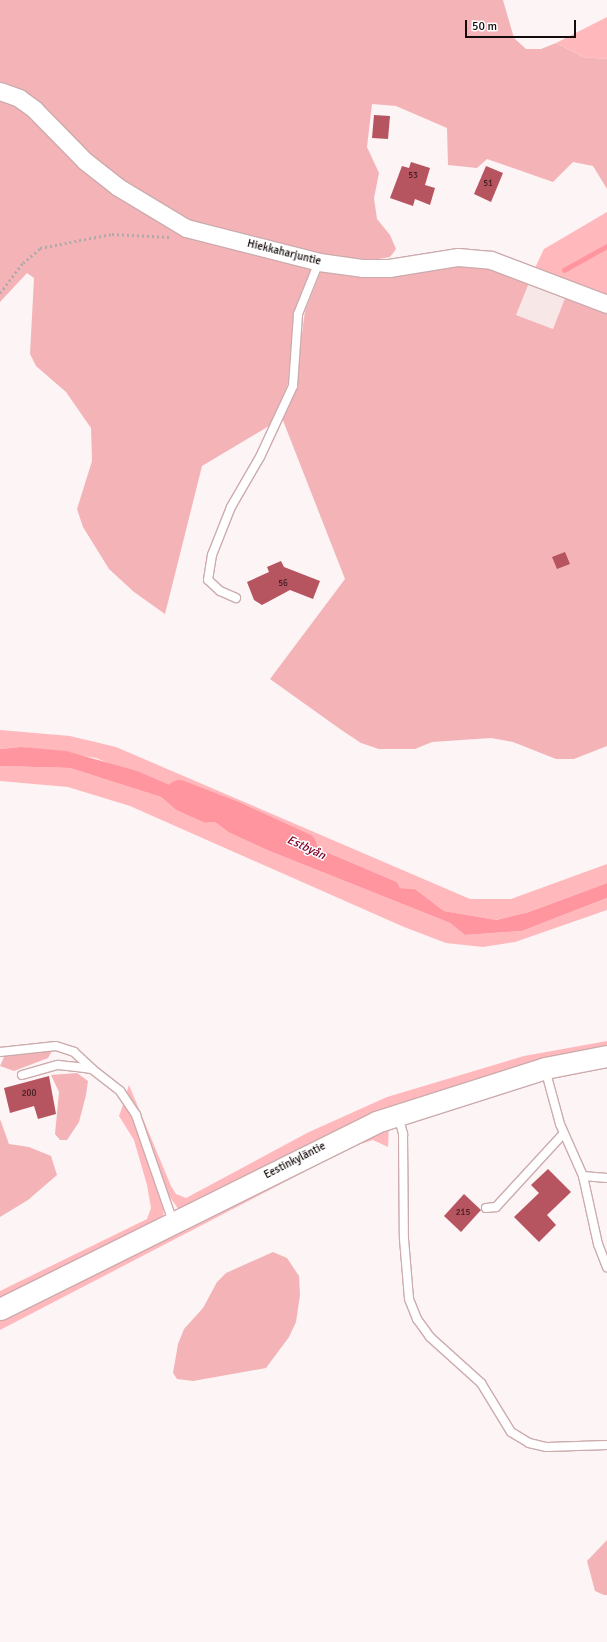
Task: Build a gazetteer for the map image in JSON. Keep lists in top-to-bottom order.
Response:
{
  "streets": {
    "street": ["Hiekkaharjuntie", "Eestinkyläntie"]
  },
  "water": ["Estbyån"],
  "house_numbers": [
    "53",
    "51",
    "56",
    "200",
    "215"
  ],
  "scale_bar": "50 m"
}
